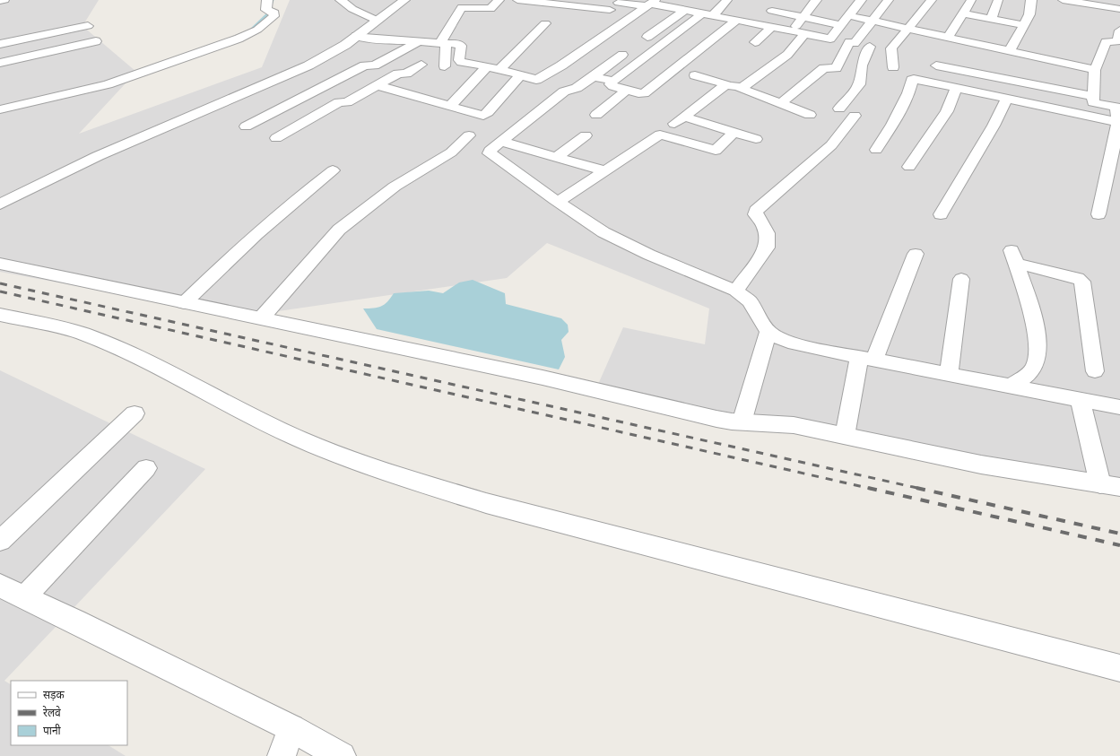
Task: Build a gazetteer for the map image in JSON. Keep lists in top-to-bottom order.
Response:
{
  "legend": ["सड़क", "रेलवे", "पानी"]
}
